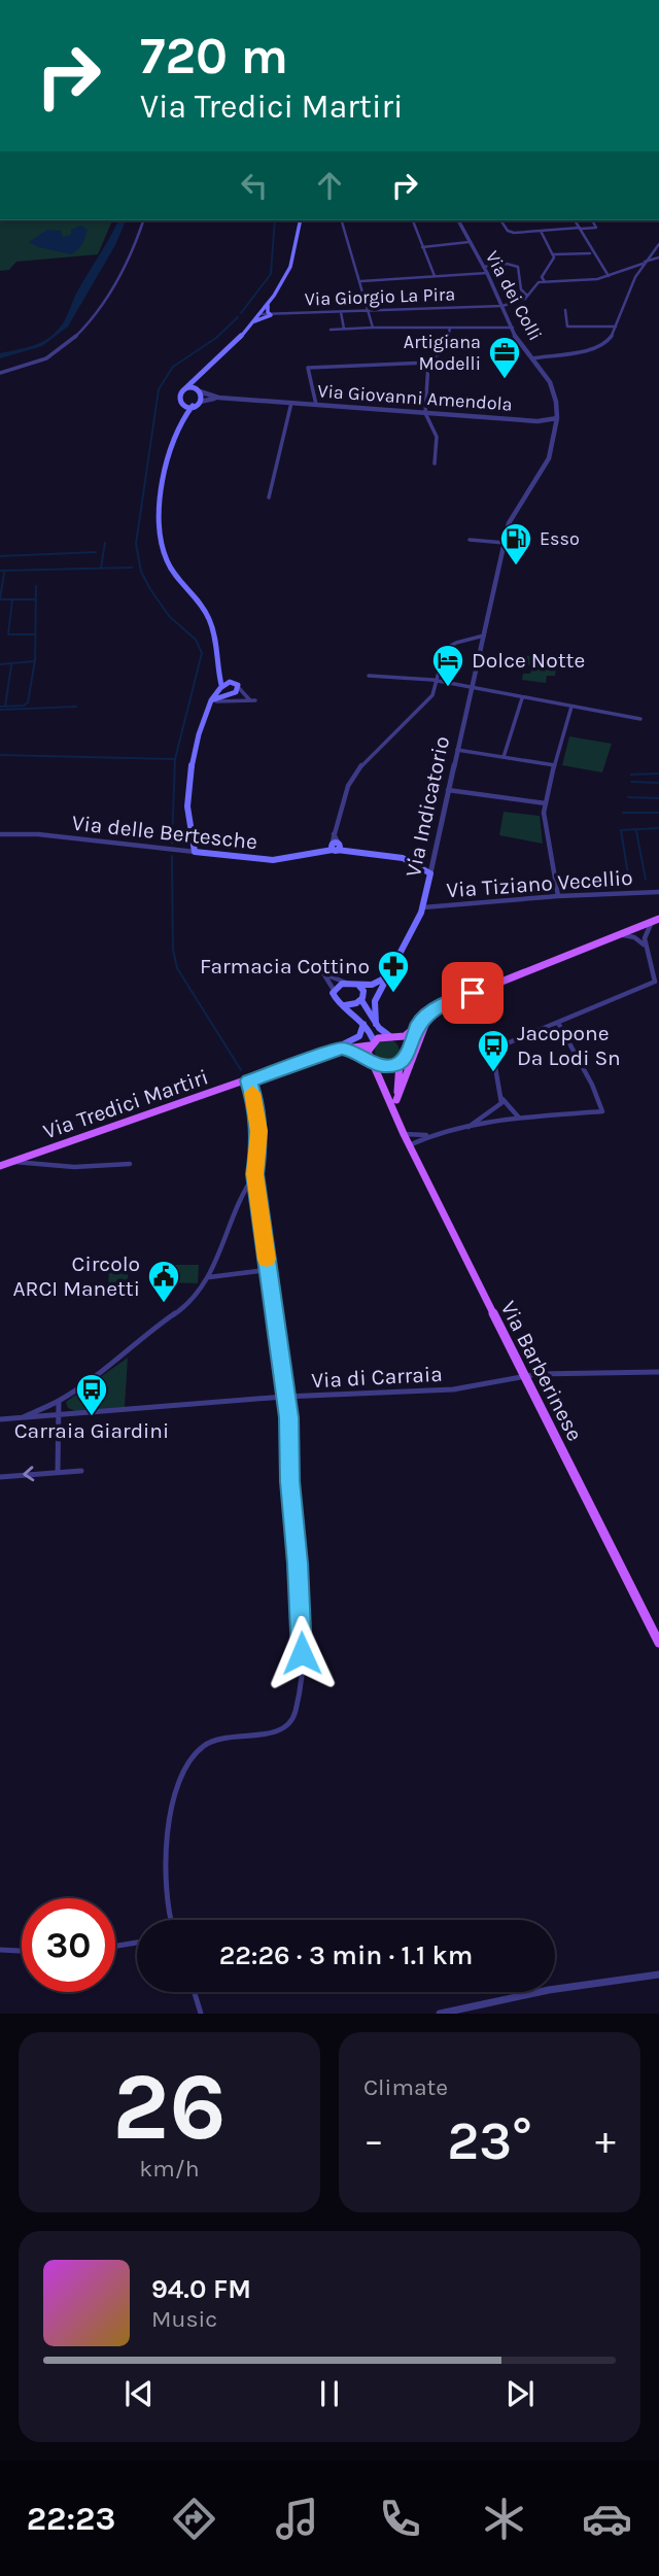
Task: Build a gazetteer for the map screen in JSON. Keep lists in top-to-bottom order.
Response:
{
  "streets": {
    "main road": [
      "Via Indicatorio",
      "Via delle Bertesche",
      "Via Tredici Martiri",
      "Via Barberinese"
    ],
    "street": [
      "Via dei Colli",
      "Via Giorgio La Pira",
      "Via Giovanni Amendola",
      "Via Tiziano Vecellio",
      "Via di Carraia"
    ]
  },
  "crossings": [
    ["Via dei Colli", "Via Giorgio La Pira"],
    ["Via dei Colli", "Via Giovanni Amendola"],
    ["Via dei Colli", "Via Indicatorio"],
    ["Via Indicatorio", "Via Tiziano Vecellio"],
    ["Via Tredici Martiri", "Via Barberinese"],
    ["Via Barberinese", "Via di Carraia"]
  ],
  "places": {
    "office": ["Artigiana Modelli"],
    "fuel station": ["Esso"],
    "hotel": ["Dolce Notte"],
    "pharmacy": ["Farmacia Cottino"],
    "bus stop": ["Jacopone Da Lodi Sn", "Carraia Giardini"],
    "public building": ["Circolo ARCI Manetti"]
  },
  "page": {
    "turn": ["720 m", "Via Tredici Martiri"],
    "limit": "30",
    "trip": "22:26 · 3 min · 1.1 km",
    "tile": [
      ["26", "km/h"],
      "Climate"
    ],
    "heat": ["−", "23°", "+"],
    "song": ["94.0 FM", "Music"],
    "tabs": "22:23"
  }
}
